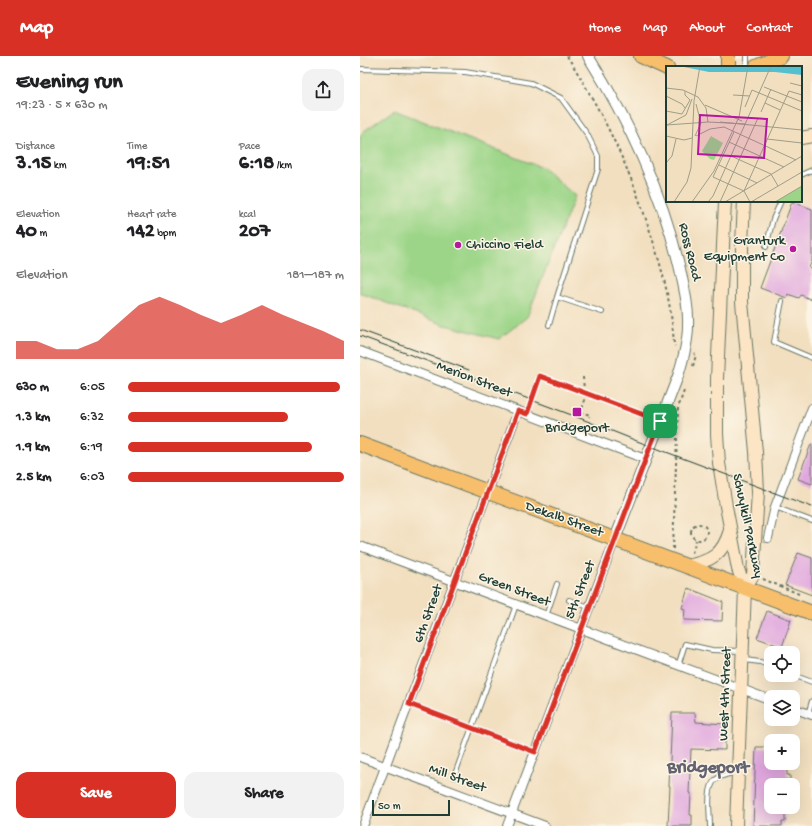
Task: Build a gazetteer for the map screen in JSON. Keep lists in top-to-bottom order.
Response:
{
  "streets": {
    "highway": ["Dekalb Street"],
    "main road": ["Schuylkill Parkway", "West 4th Street"],
    "street": [
      "Ross Road",
      "Merion Street",
      "Green Street",
      "5th Street",
      "6th Street",
      "Mill Street"
    ]
  },
  "crossings": [
    ["Ross Road", "5th Street"],
    ["Merion Street", "5th Street"],
    ["Merion Street", "6th Street"],
    ["Dekalb Street", "Schuylkill Parkway"],
    ["Dekalb Street", "5th Street"],
    ["Dekalb Street", "6th Street"],
    ["Dekalb Street", "West 4th Street"],
    ["Schuylkill Parkway", "West 4th Street"],
    ["Green Street", "5th Street"],
    ["Green Street", "6th Street"],
    ["Green Street", "West 4th Street"],
    ["5th Street", "Mill Street"],
    ["6th Street", "Mill Street"]
  ],
  "districts": ["Bridgeport"],
  "places": {
    "other": ["Chiccino Field", "Granturk Equipment Co"],
    "transit": ["Bridgeport"]
  },
  "scale_bar": "50 m",
  "page": {
    "header": "Map",
    "nav": [
      "Home",
      "Map",
      "About",
      "Contact"
    ],
    "heading": ["Evening run", "19:23 · 5 × 630 m"],
    "stats": [
      ["Distance", "3.15 km"],
      ["Time", "19:51"],
      ["Pace", "6:18 /km"],
      ["Elevation", "40 m"],
      ["Heart rate", "142 bpm"],
      ["kcal", "207"]
    ],
    "chart": ["Elevation", "181–187 m"],
    "list": [
      {
        "name": "630 m",
        "note": "6:05"
      },
      {
        "name": "1.3 km",
        "note": "6:32"
      },
      {
        "name": "1.9 km",
        "note": "6:19"
      },
      {
        "name": "2.5 km",
        "note": "6:03"
      }
    ],
    "map_buttons": ["+", "−"],
    "buttons": ["Save", "Share"],
    "scale": "50 m"
  }
}
